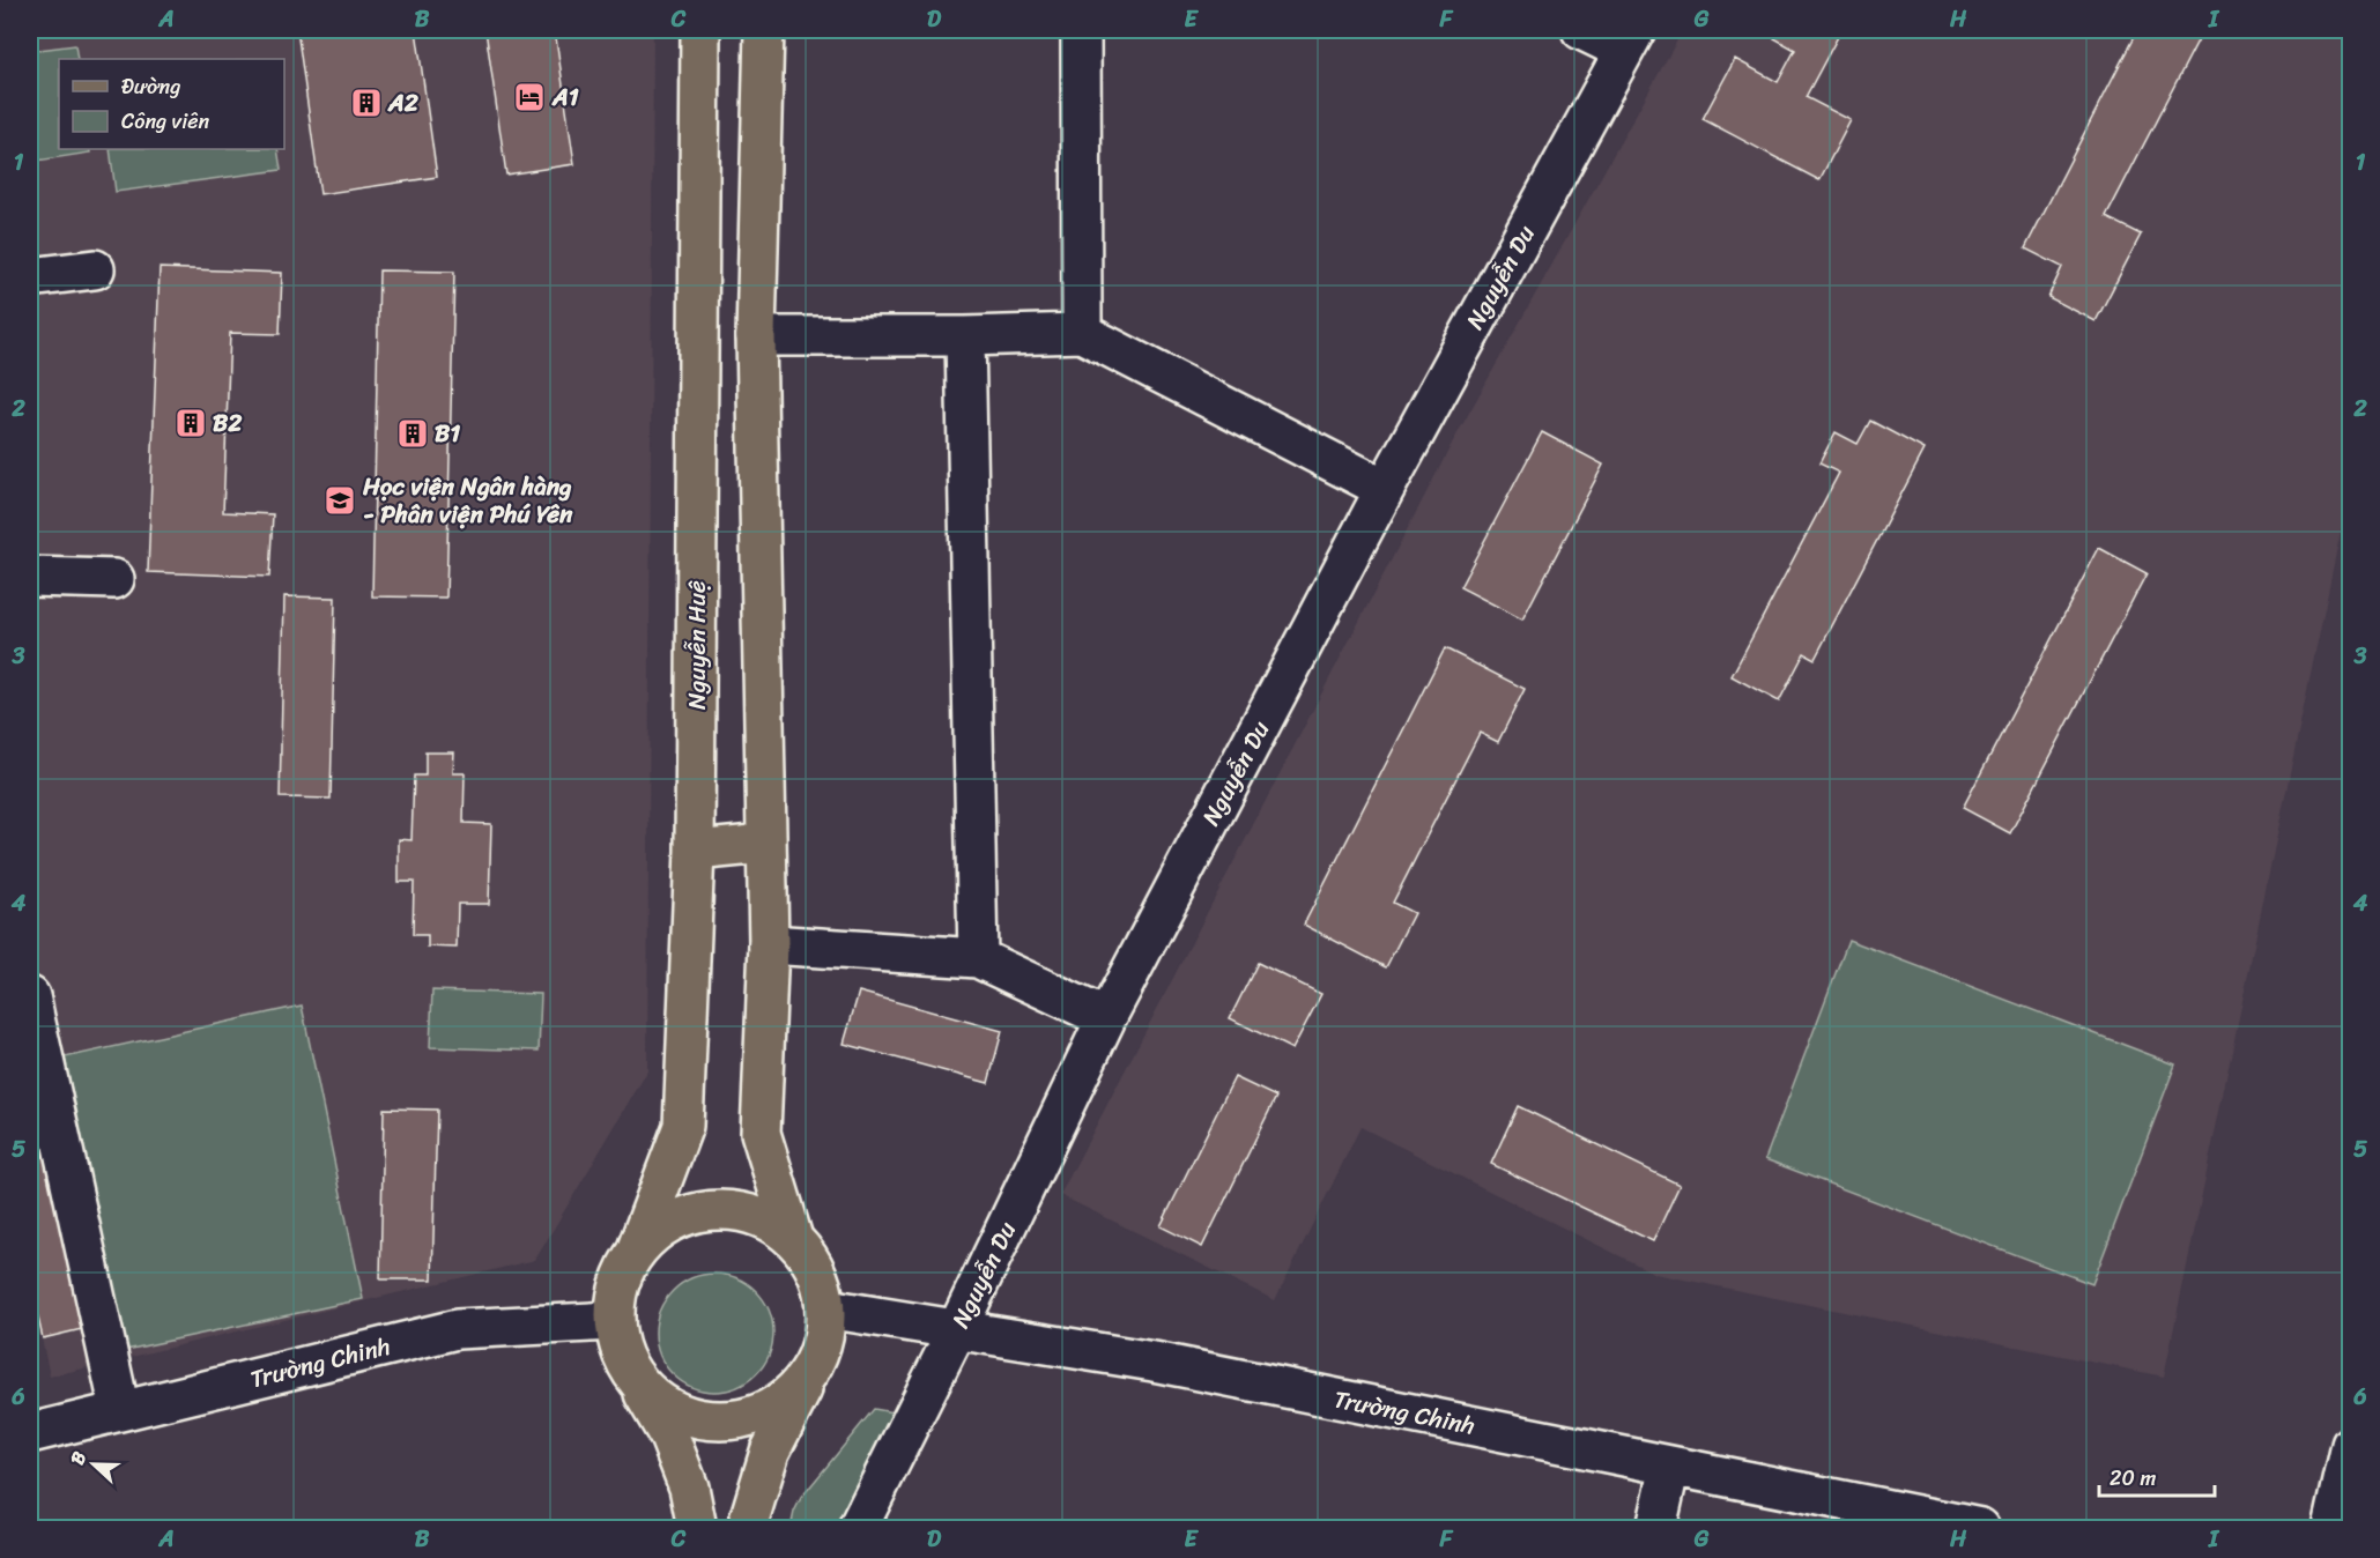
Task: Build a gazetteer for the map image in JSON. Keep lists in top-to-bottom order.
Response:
{
  "streets": {
    "main road": ["Nguyễn Huệ"],
    "street": ["Nguyễn Du", "Trường Chinh"]
  },
  "crossings": [
    ["Nguyễn Du", "Trường Chinh"],
    ["Nguyễn Huệ", "Trường Chinh"]
  ],
  "places": {
    "hotel": ["A1"],
    "building": ["A2", "B2", "B1"],
    "school or university": ["Học viện Ngân hàng - Phân viện Phú Yên"]
  },
  "legend": ["Đường", "Công viên"],
  "scale_bar": "20 m",
  "north": "left",
  "grid": {
    "columns": [
      "A",
      "B",
      "C",
      "D",
      "E",
      "F",
      "G",
      "H",
      "I"
    ],
    "rows": [
      "1",
      "2",
      "3",
      "4",
      "5",
      "6"
    ]
  }
}
